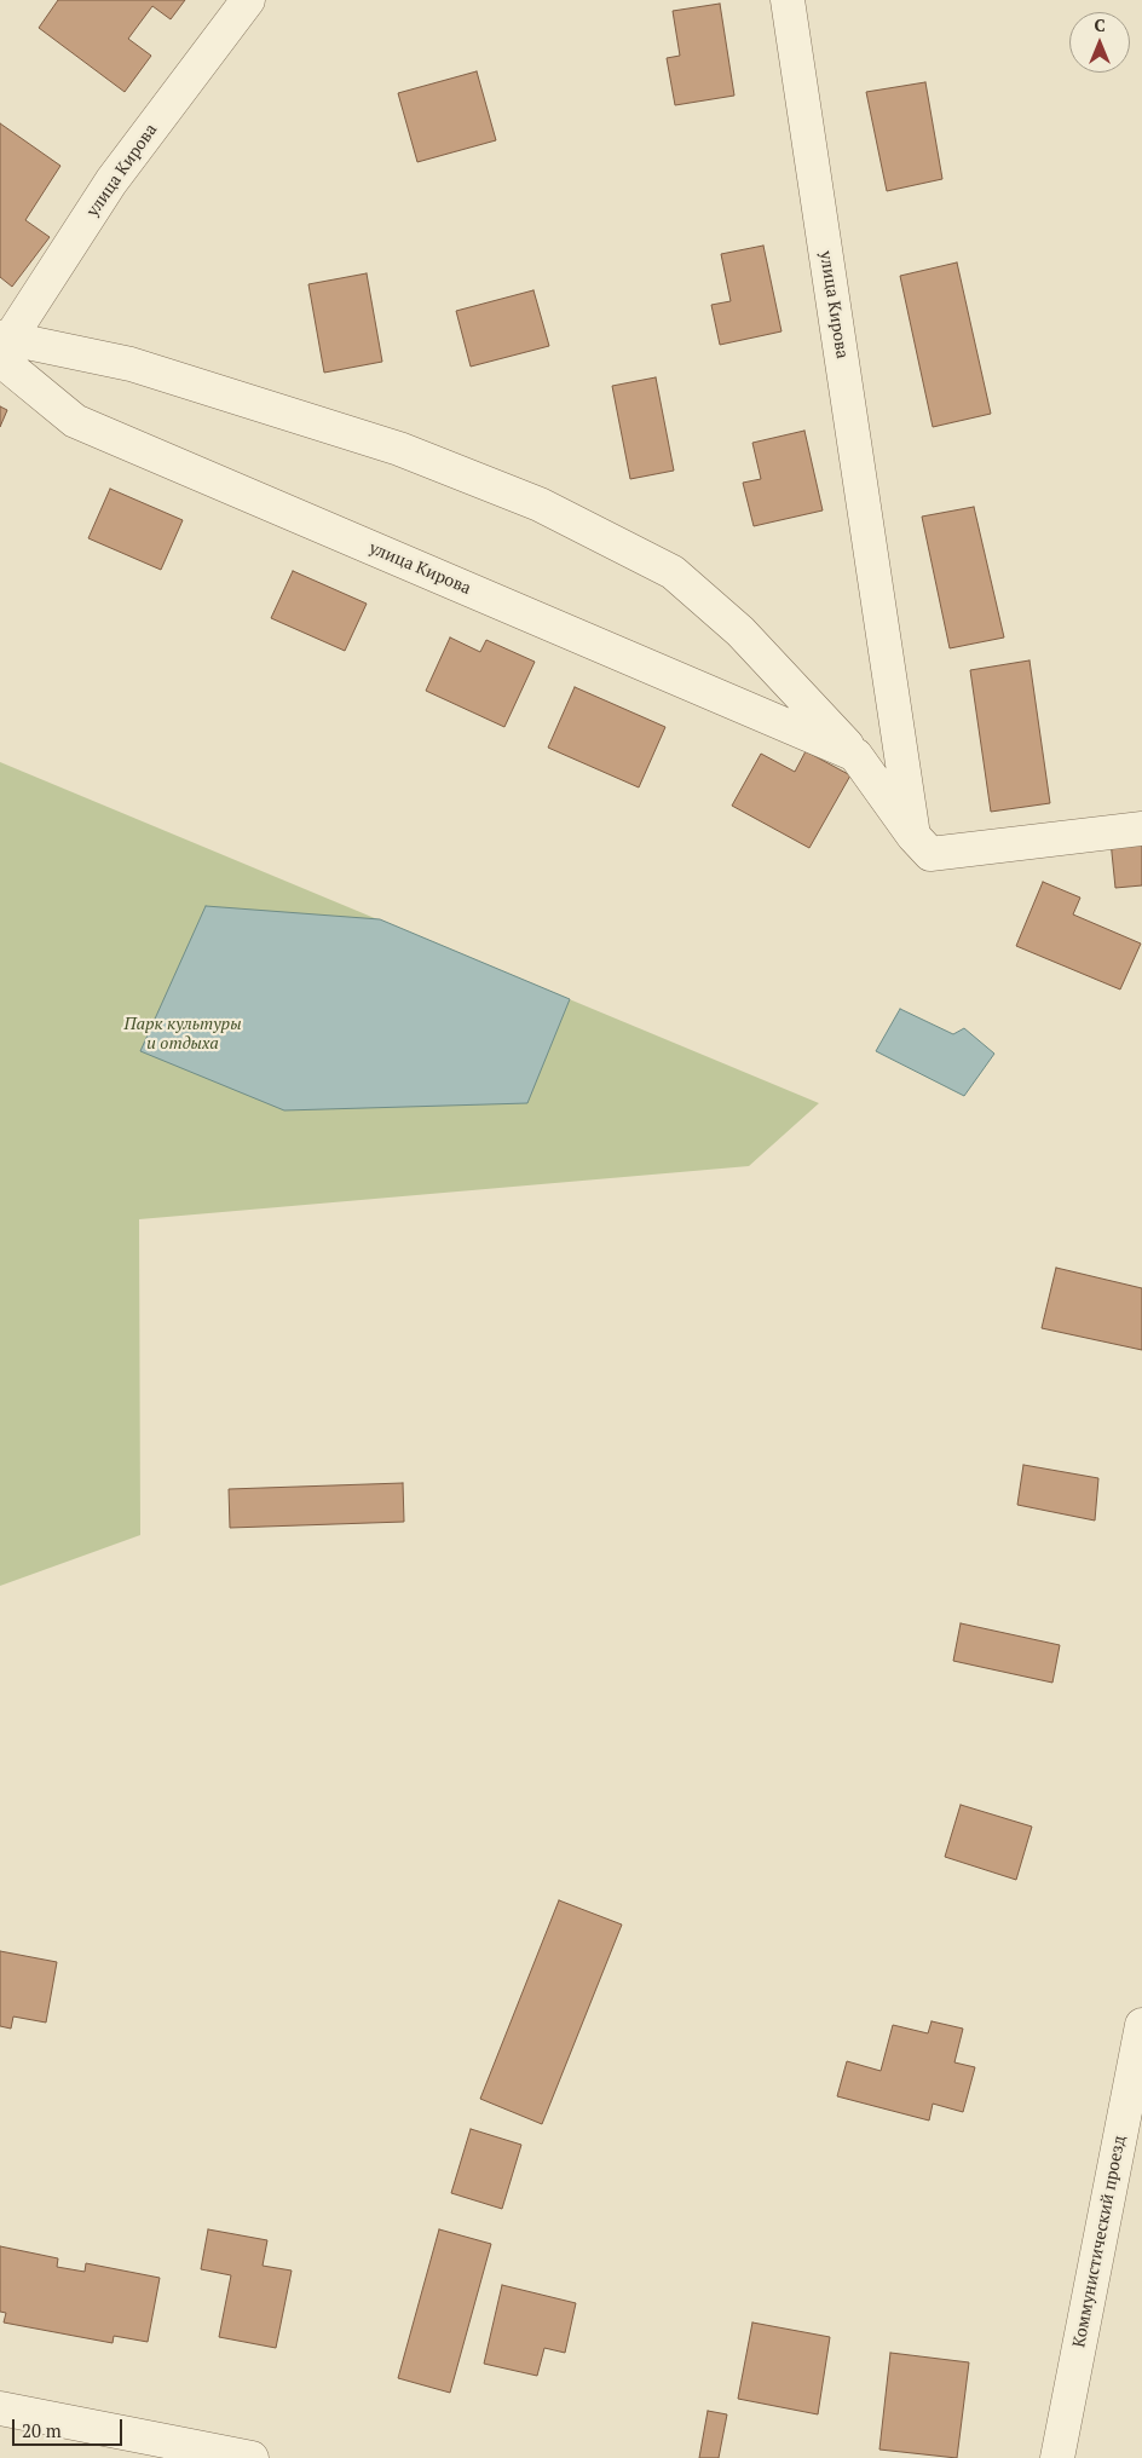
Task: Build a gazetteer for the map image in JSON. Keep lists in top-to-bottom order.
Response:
{
  "streets": {
    "street": ["улица Кирова", "Коммунистический проезд"]
  },
  "parks": ["Парк культуры и отдыха"],
  "scale_bar": "20 m",
  "north": "top"
}
